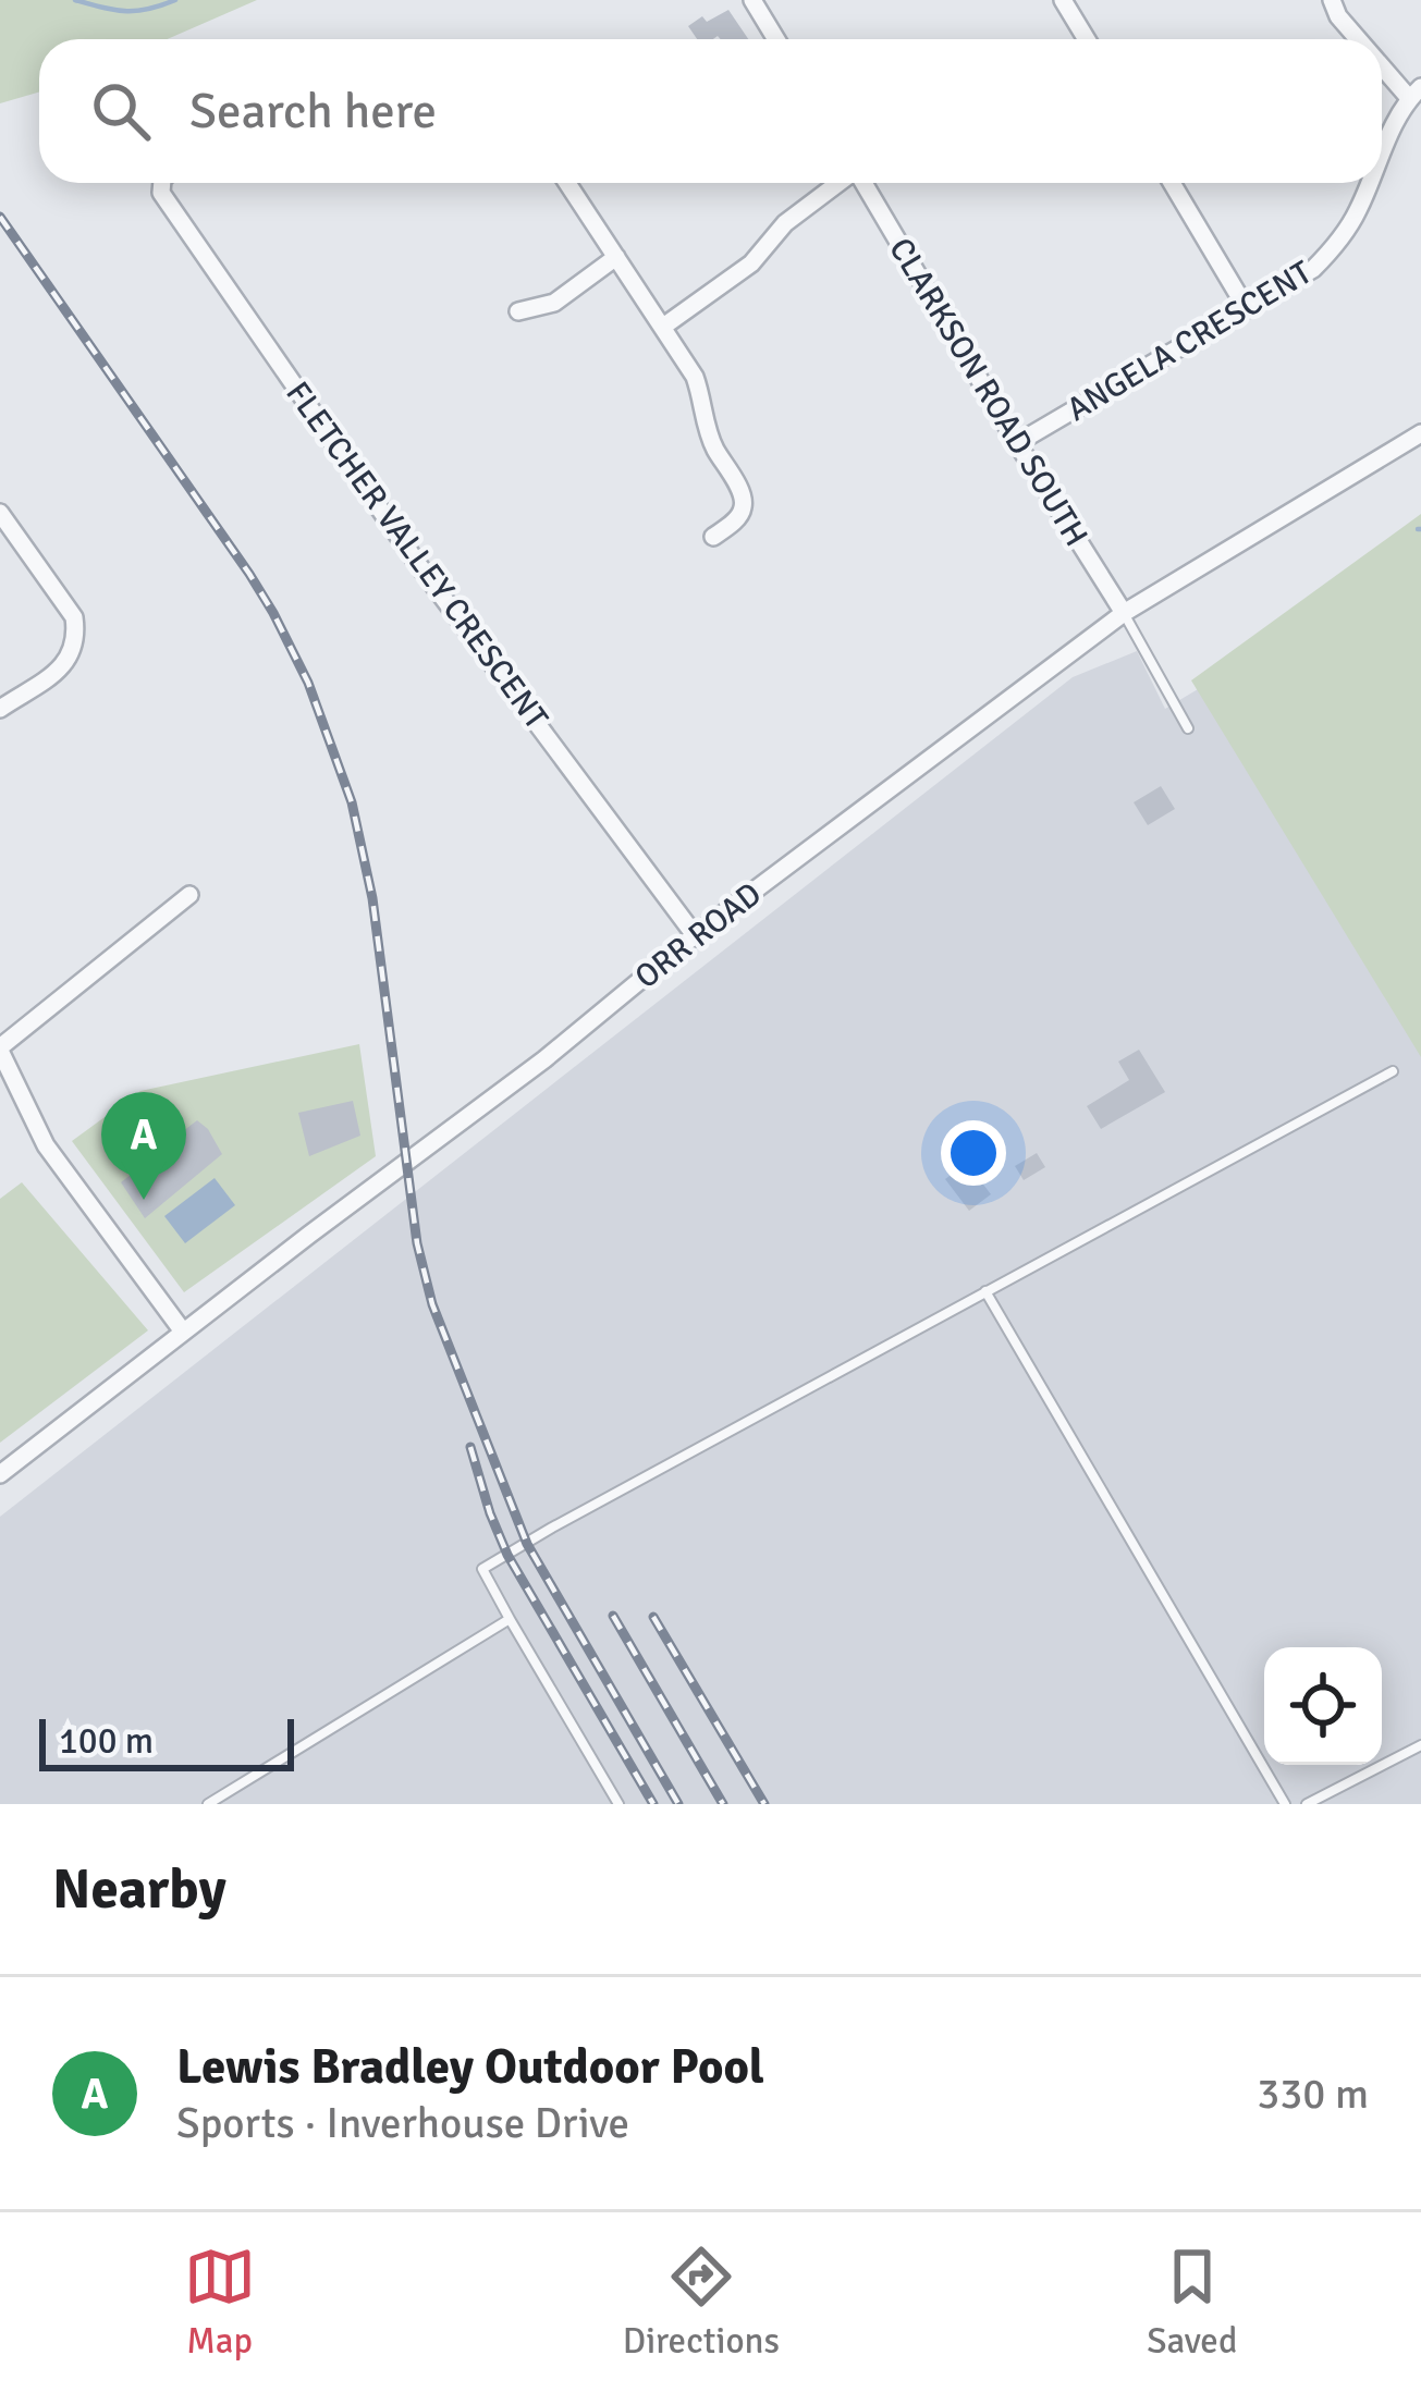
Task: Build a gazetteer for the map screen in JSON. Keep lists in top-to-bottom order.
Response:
{
  "streets": {
    "street": [
      "ANGELA CRESCENT",
      "CLARKSON ROAD SOUTH",
      "FLETCHER VALLEY CRESCENT",
      "ORR ROAD"
    ]
  },
  "crossings": [
    ["ANGELA CRESCENT", "CLARKSON ROAD SOUTH"],
    ["CLARKSON ROAD SOUTH", "ORR ROAD"],
    ["FLETCHER VALLEY CRESCENT", "ORR ROAD"]
  ],
  "scale_bar": "100 m",
  "page": {
    "search": "Search here",
    "pins": "A",
    "scale": "100 m",
    "heading": "Nearby",
    "list": [
      {
        "mark": "A",
        "name": "Lewis Bradley Outdoor Pool",
        "note": "Sports · Inverhouse Drive",
        "value": "330 m"
      }
    ],
    "nav": ["Map", "Directions", "Saved"]
  }
}
